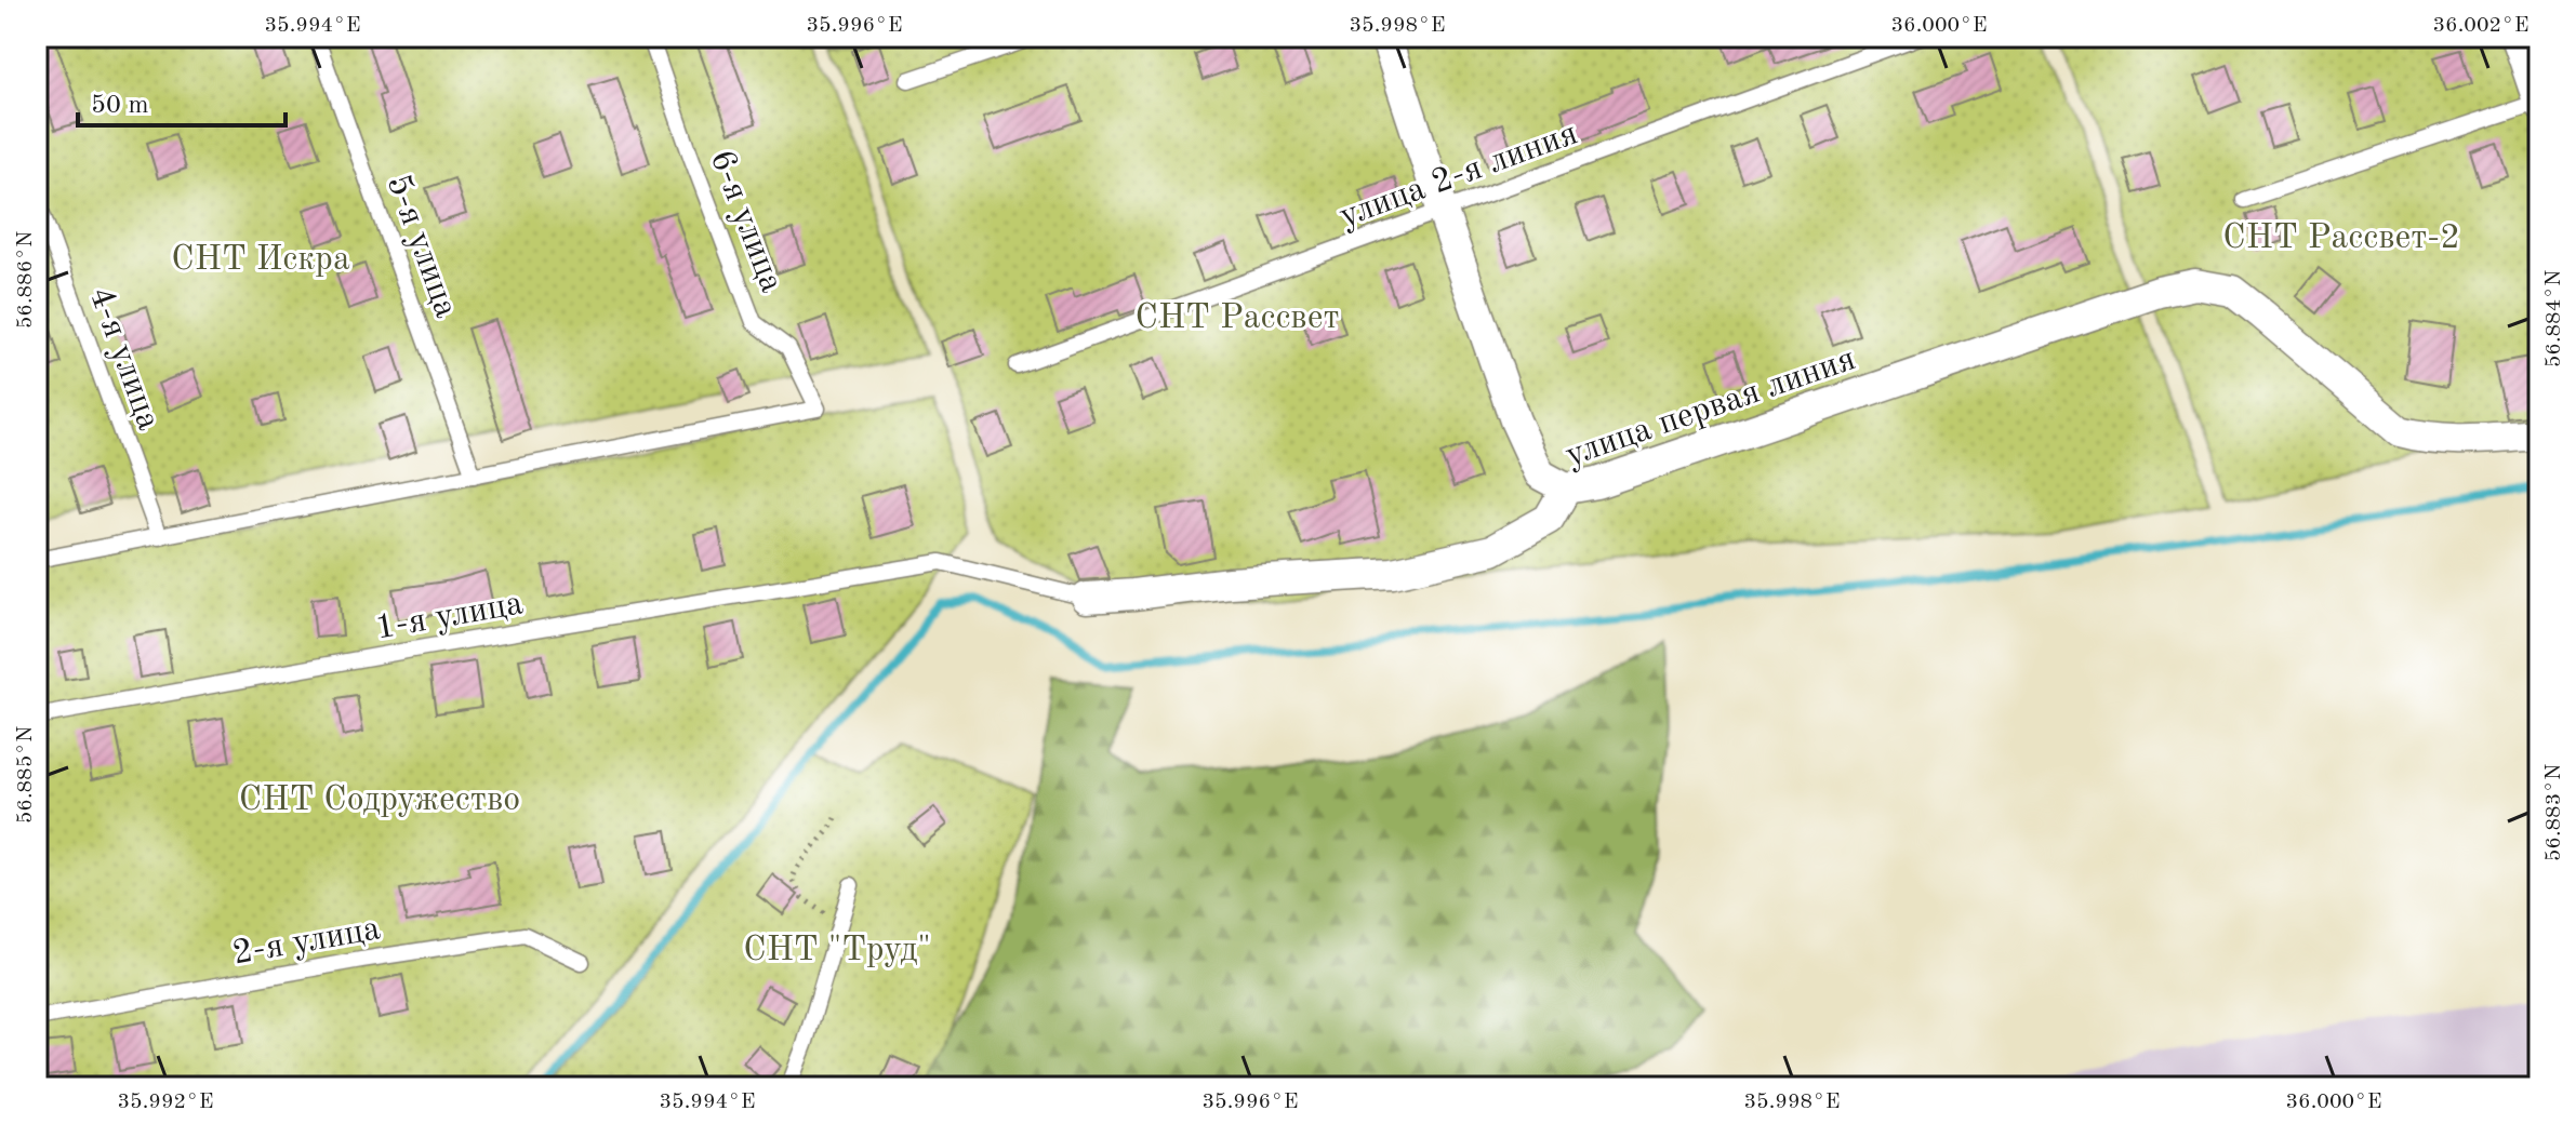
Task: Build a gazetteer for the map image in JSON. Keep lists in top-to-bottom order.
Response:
{
  "streets": {
    "street": ["улица первая линия"],
    "lane": [
      "улица 2-я линия",
      "6-я улица",
      "5-я улица",
      "4-я улица",
      "1-я улица",
      "2-я улица"
    ]
  },
  "crossings": [
    ["6-я улица", "5-я улица"],
    ["улица первая линия", "1-я улица"]
  ],
  "parks": [
    "СНТ Рассвет-2",
    "СНТ Искра",
    "СНТ Рассвет",
    "СНТ Содружество",
    "СНТ \"Труд\""
  ],
  "scale_bar": "50 m",
  "coordinates": [
    "35.994°E",
    "35.996°E",
    "35.998°E",
    "36.000°E",
    "36.002°E",
    "56.886°N",
    "56.884°N",
    "56.885°N",
    "56.883°N",
    "35.992°E"
  ]
}
